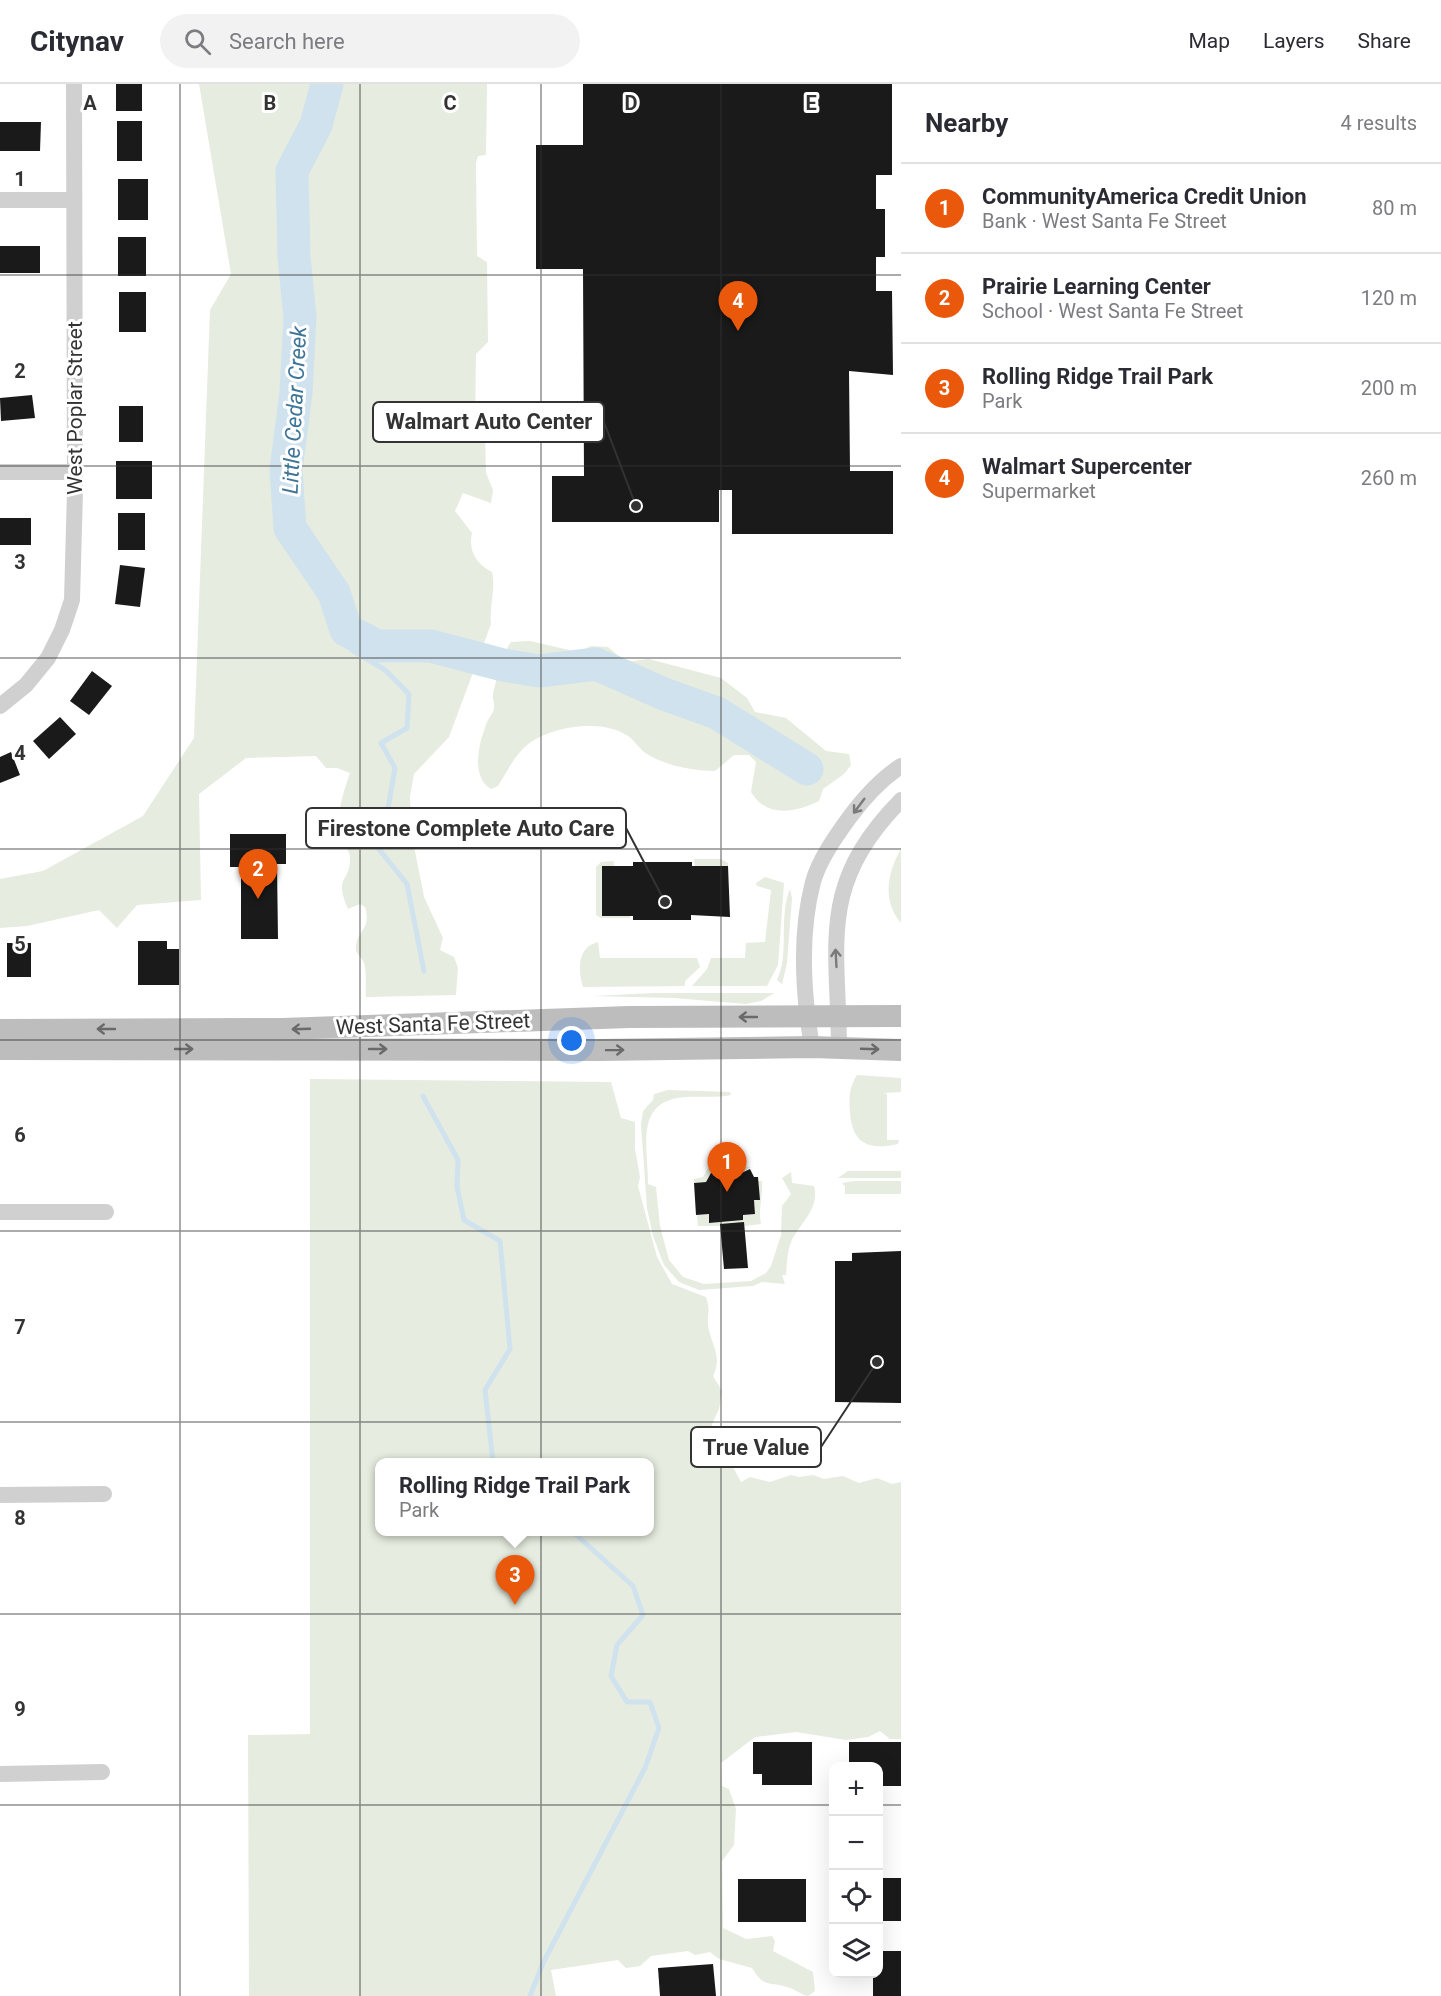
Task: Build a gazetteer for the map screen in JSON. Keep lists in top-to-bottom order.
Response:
{
  "streets": {
    "street": ["West Poplar Street", "West Santa Fe Street"]
  },
  "water": ["Little Cedar Creek"],
  "places": ["Walmart Auto Center", "Firestone Complete Auto Care", "True Value"],
  "page": {
    "header": "Citynav",
    "search": "Search here",
    "nav": ["Map", "Layers", "Share"],
    "heading": ["Nearby", "4 results"],
    "list": [
      {
        "mark": "1",
        "name": "CommunityAmerica Credit Union",
        "note": "Bank · West Santa Fe Street",
        "value": "80 m"
      },
      {
        "mark": "2",
        "name": "Prairie Learning Center",
        "note": "School · West Santa Fe Street",
        "value": "120 m"
      },
      {
        "mark": "3",
        "name": "Rolling Ridge Trail Park",
        "note": "Park",
        "value": "200 m"
      },
      {
        "mark": "4",
        "name": "Walmart Supercenter",
        "note": "Supermarket",
        "value": "260 m"
      }
    ],
    "pins": [
      "4",
      "2",
      "1",
      "3"
    ],
    "popup": ["Rolling Ridge Trail Park", "Park"],
    "map_buttons": ["+", "−"]
  },
  "grid": {
    "columns": [
      "A",
      "B",
      "C",
      "D",
      "E"
    ],
    "rows": [
      "1",
      "2",
      "3",
      "4",
      "5",
      "6",
      "7",
      "8",
      "9"
    ]
  }
}
